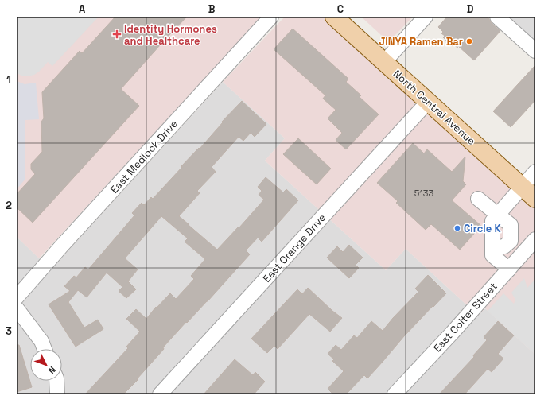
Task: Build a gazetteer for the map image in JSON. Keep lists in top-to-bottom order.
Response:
{
  "streets": {
    "main road": ["North Central Avenue"],
    "street": ["East Medlock Drive", "East Orange Drive", "East Colter Street"]
  },
  "crossings": [
    ["North Central Avenue", "East Orange Drive"]
  ],
  "places": {
    "health": ["Identity Hormones and Healthcare"],
    "other": ["JINYA Ramen Bar", "Circle K"]
  },
  "house_numbers": ["5133"],
  "north": "bottom right",
  "grid": {
    "columns": [
      "A",
      "B",
      "C",
      "D"
    ],
    "rows": ["1", "2", "3"]
  }
}
